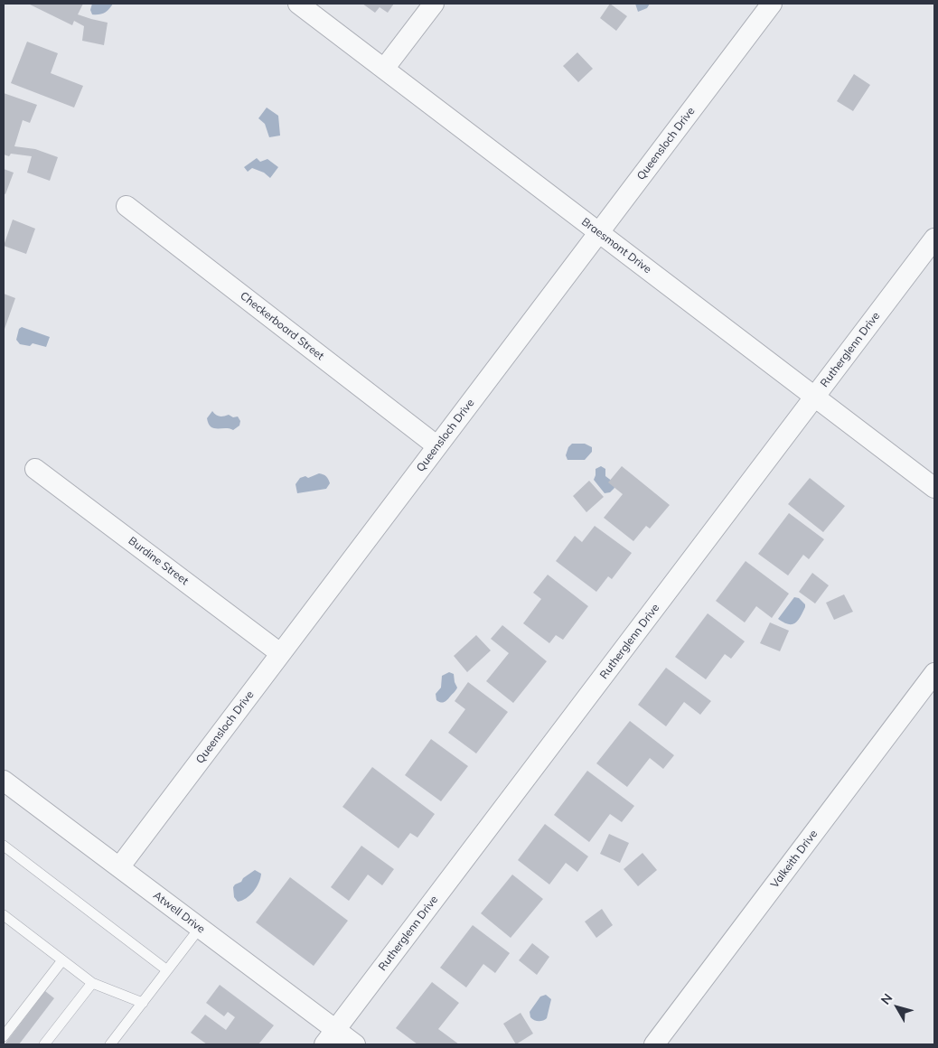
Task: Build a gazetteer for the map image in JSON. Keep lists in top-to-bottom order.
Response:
{
  "streets": {
    "street": [
      "Queensloch Drive",
      "Braesmont Drive",
      "Checkerboard Street",
      "Rutherglenn Drive",
      "Burdine Street",
      "Valkeith Drive",
      "Atwell Drive"
    ]
  },
  "crossings": [
    ["Queensloch Drive", "Braesmont Drive"],
    ["Queensloch Drive", "Checkerboard Street"],
    ["Queensloch Drive", "Burdine Street"],
    ["Queensloch Drive", "Atwell Drive"],
    ["Braesmont Drive", "Rutherglenn Drive"],
    ["Rutherglenn Drive", "Atwell Drive"]
  ],
  "north": "top left"
}
